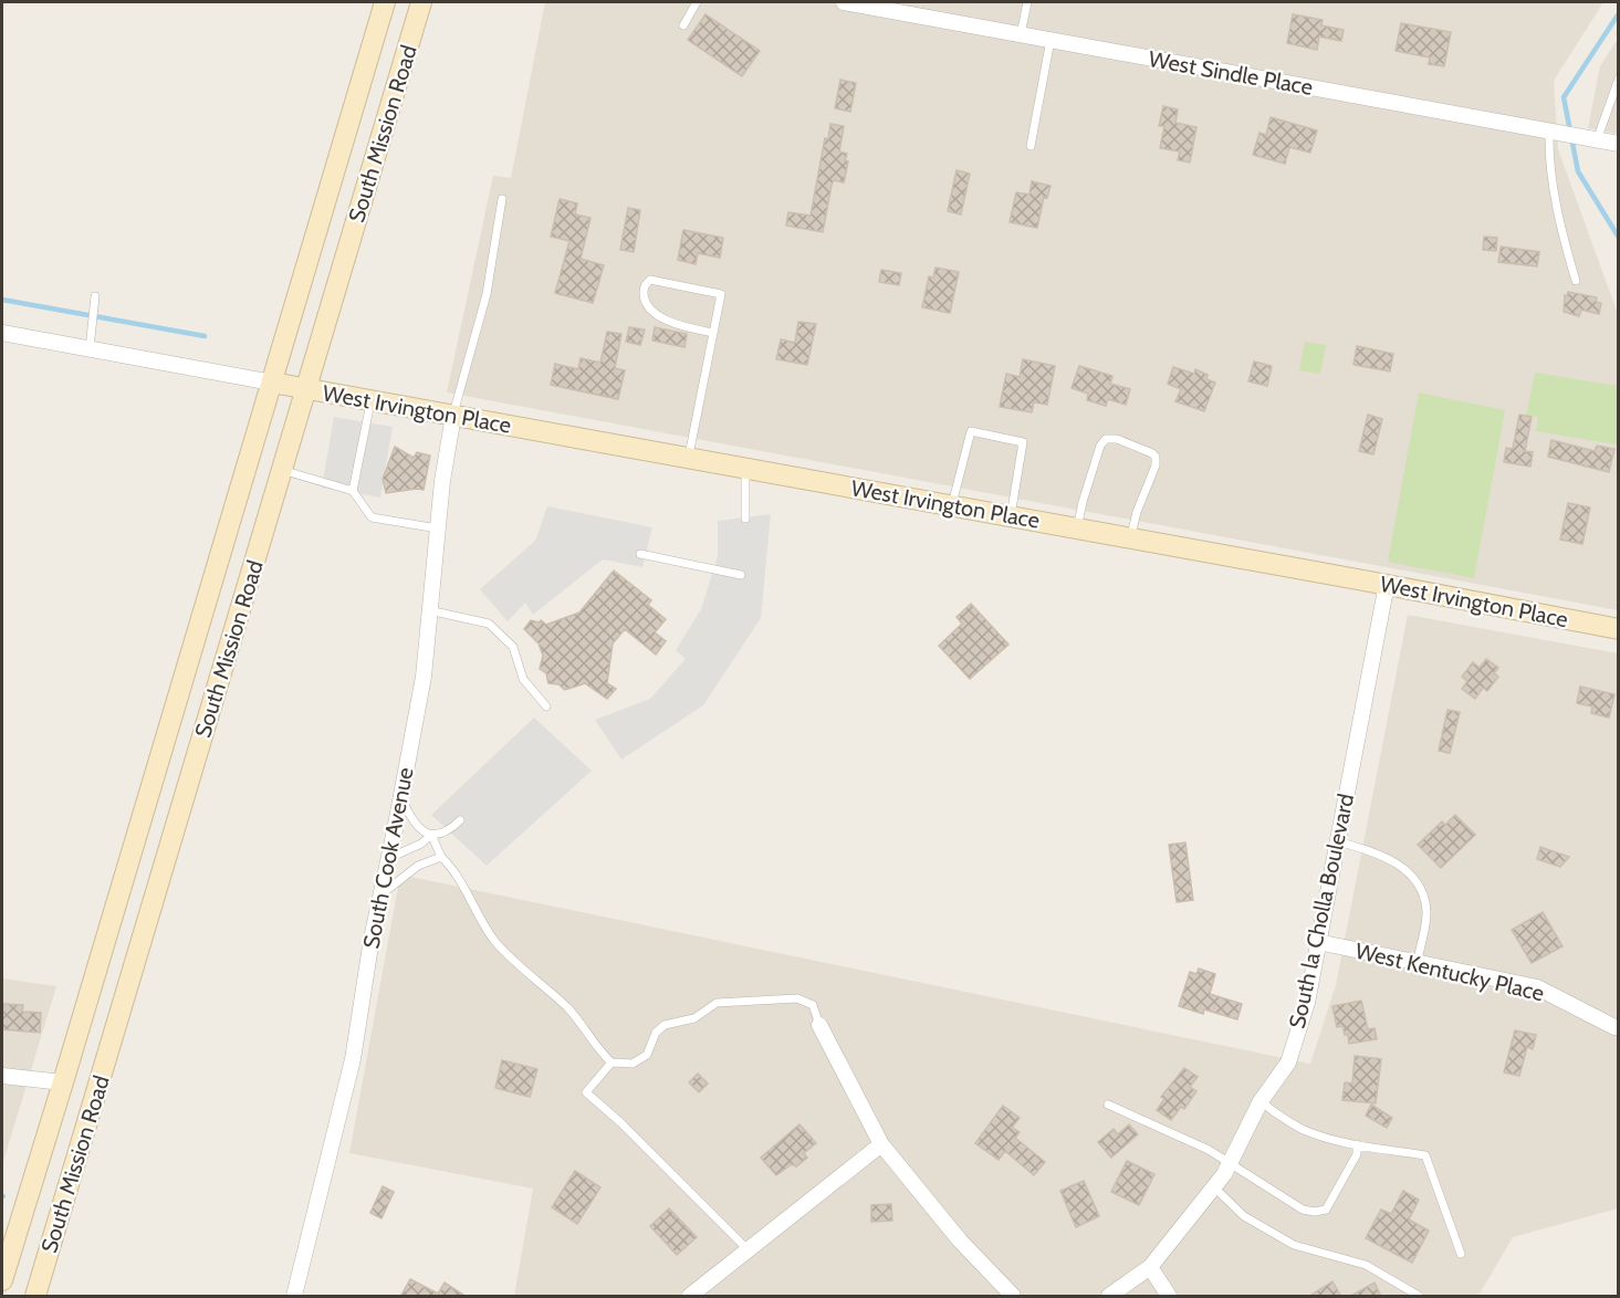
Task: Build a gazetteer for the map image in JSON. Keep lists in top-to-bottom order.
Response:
{
  "streets": {
    "main road": ["South Mission Road", "West Irvington Place"],
    "street": [
      "West Sindle Place",
      "South Cook Avenue",
      "South la Cholla Boulevard",
      "West Kentucky Place"
    ]
  },
  "crossings": [
    ["South Mission Road", "West Irvington Place"],
    ["West Irvington Place", "South Cook Avenue"],
    ["West Irvington Place", "South la Cholla Boulevard"],
    ["South la Cholla Boulevard", "West Kentucky Place"]
  ]
}
